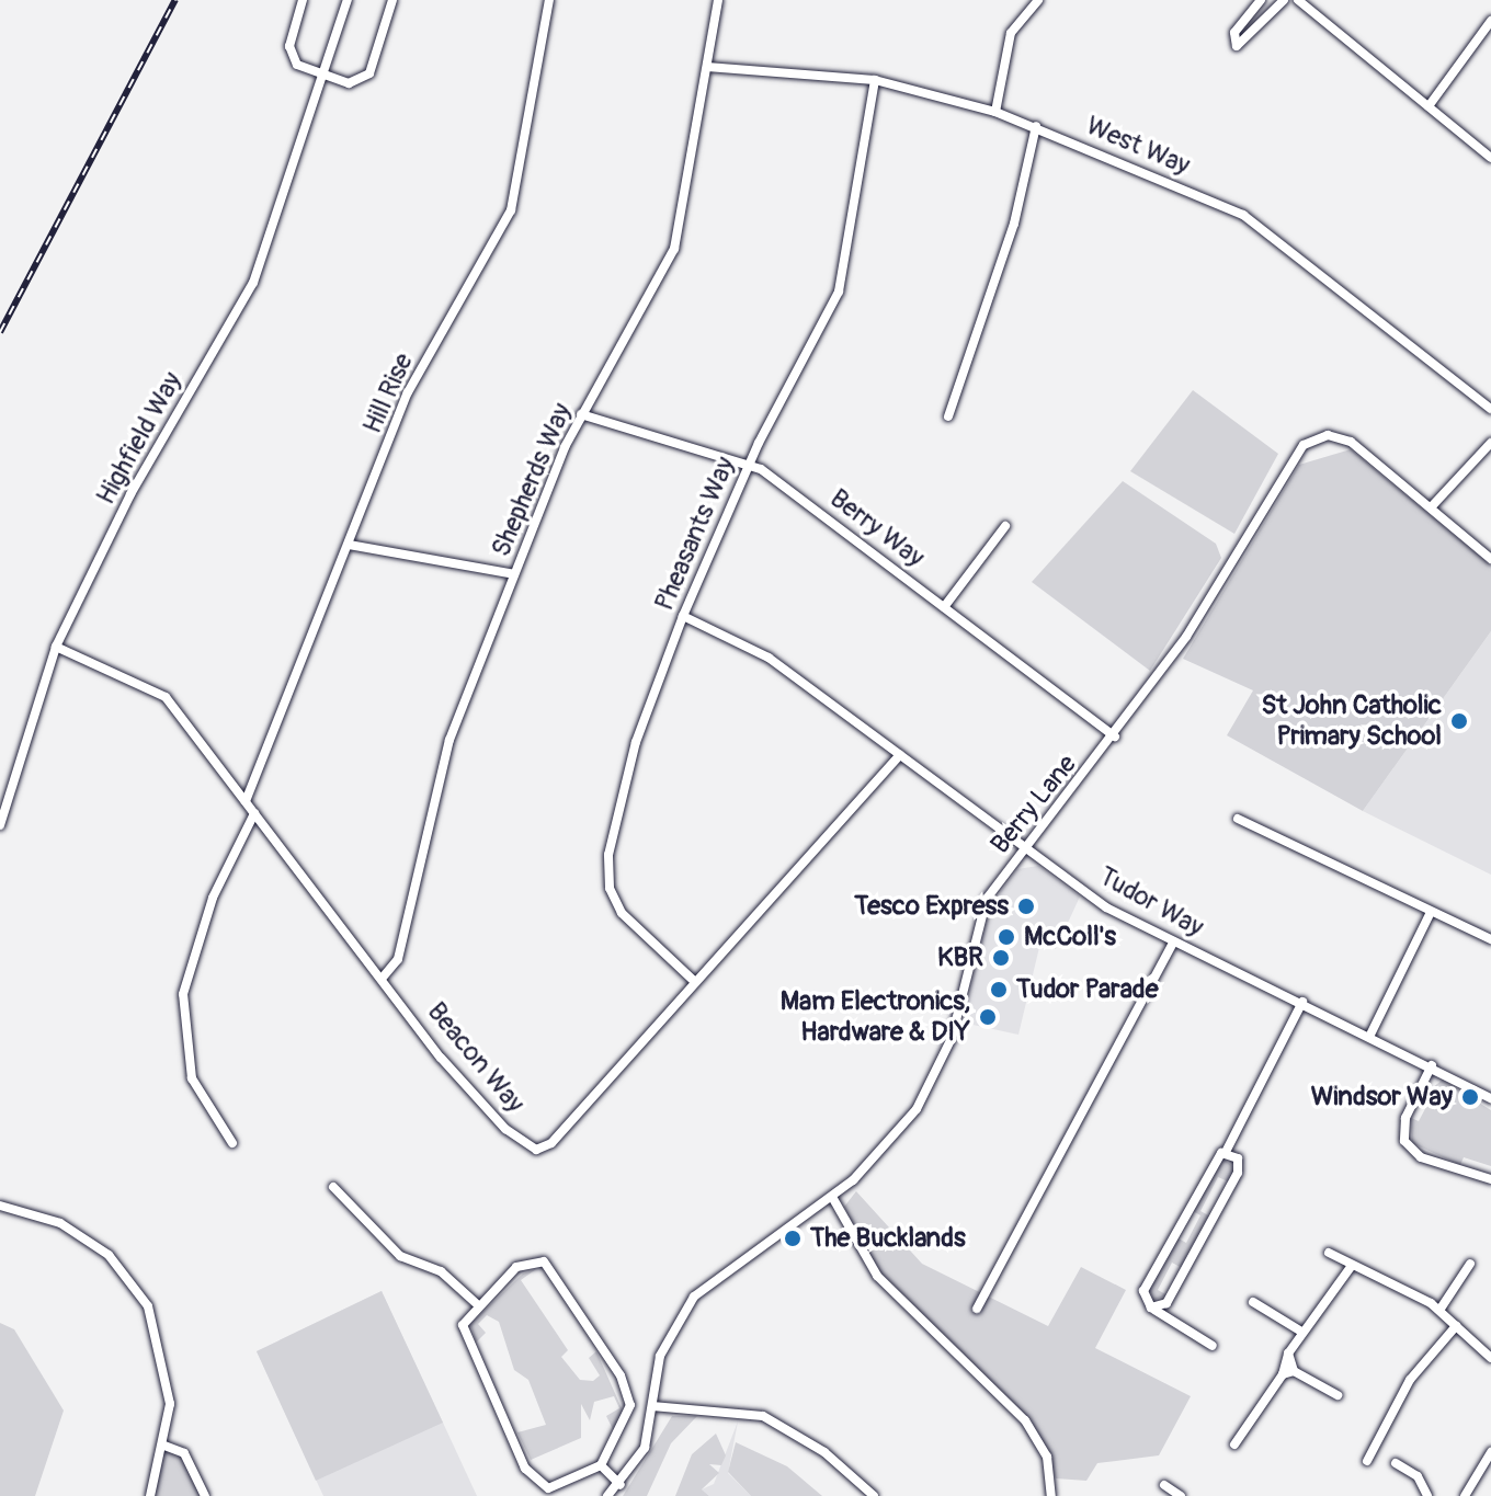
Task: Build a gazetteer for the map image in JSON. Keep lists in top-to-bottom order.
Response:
{
  "streets": {
    "street": [
      "West Way",
      "Hill Rise",
      "Highfield Way",
      "Shepherds Way",
      "Berry Way",
      "Pheasants Way",
      "Berry Lane",
      "Tudor Way",
      "Beacon Way"
    ]
  },
  "crossings": [
    ["West Way", "Shepherds Way"],
    ["West Way", "Pheasants Way"],
    ["Hill Rise", "Beacon Way"],
    ["Highfield Way", "Beacon Way"],
    ["Shepherds Way", "Berry Way"],
    ["Shepherds Way", "Beacon Way"],
    ["Berry Way", "Pheasants Way"],
    ["Berry Way", "Berry Lane"],
    ["Pheasants Way", "Tudor Way"],
    ["Pheasants Way", "Beacon Way"],
    ["Berry Lane", "Tudor Way"],
    ["Tudor Way", "Beacon Way"]
  ],
  "places": [
    "St John Catholic Primary School",
    "Tesco Express",
    "McColl's",
    "KBR",
    "Tudor Parade",
    "Mam Electronics, Hardware & DIY",
    "Windsor Way",
    "The Bucklands"
  ]
}
